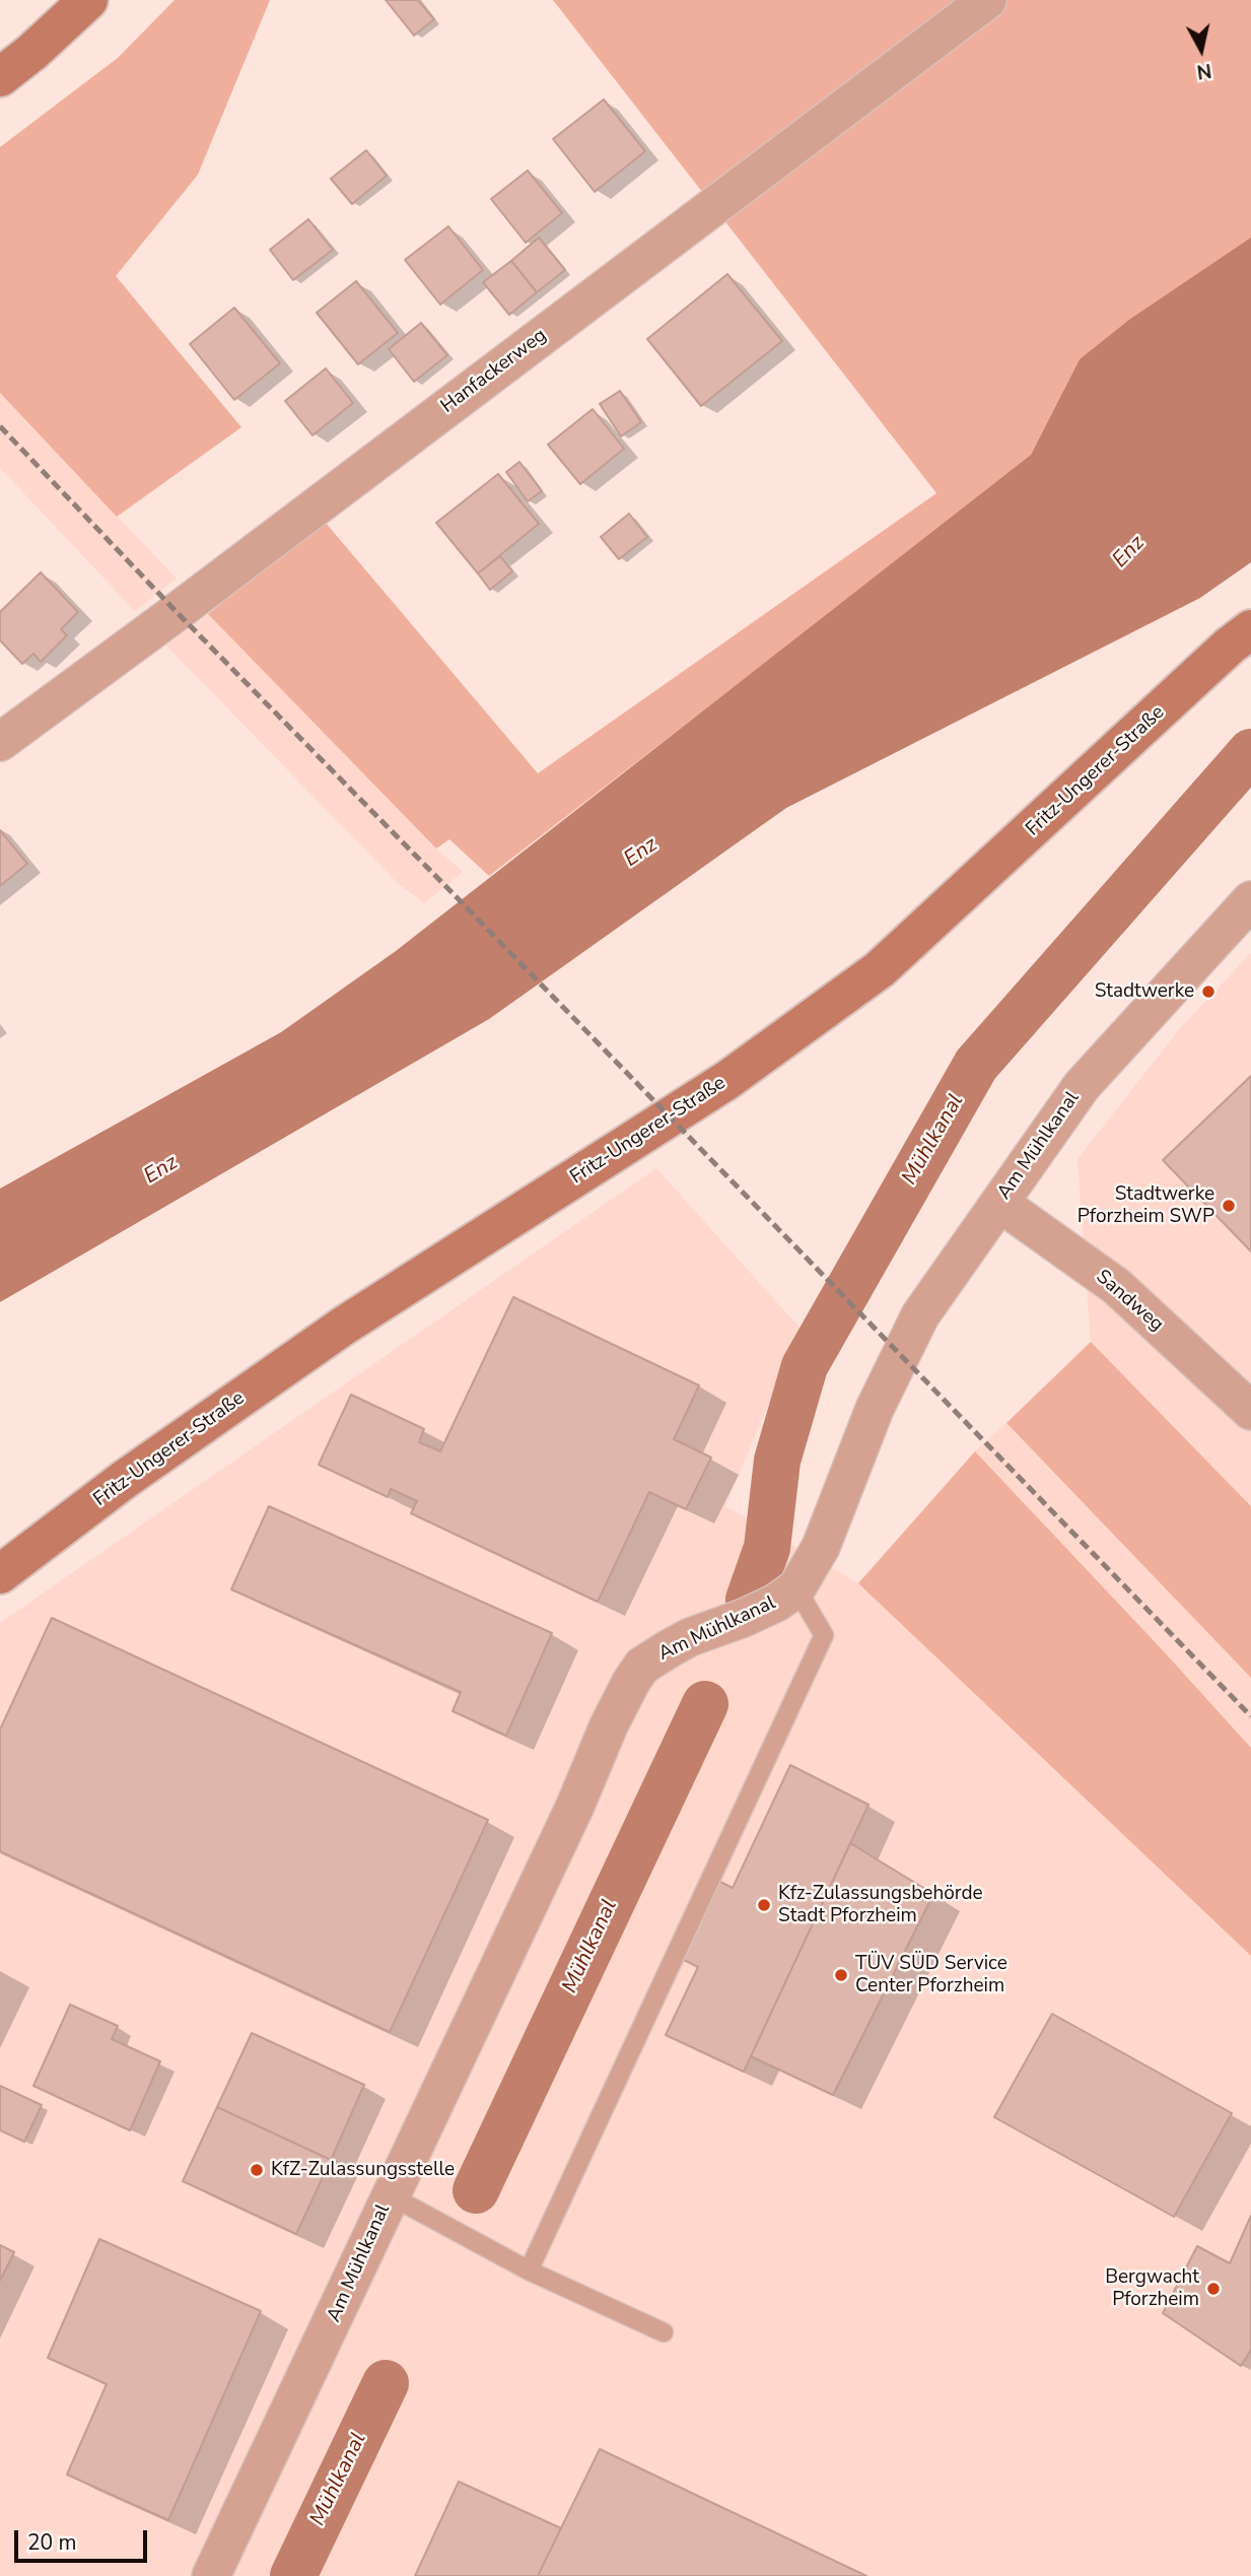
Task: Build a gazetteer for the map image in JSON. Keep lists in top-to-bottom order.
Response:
{
  "streets": {
    "street": [
      "Hanfackerweg",
      "Fritz-Ungerer-Straße",
      "Am Mühlkanal",
      "Sandweg"
    ]
  },
  "crossings": [
    ["Am Mühlkanal", "Sandweg"]
  ],
  "water": ["Enz", "Mühlkanal"],
  "places": [
    "Stadtwerke",
    "Stadtwerke Pforzheim SWP",
    "Kfz-Zulassungsbehörde Stadt Pforzheim",
    "TÜV SÜD Service Center Pforzheim",
    "KfZ-Zulassungsstelle",
    "Bergwacht Pforzheim"
  ],
  "scale_bar": "20 m",
  "north": "bottom"
}
